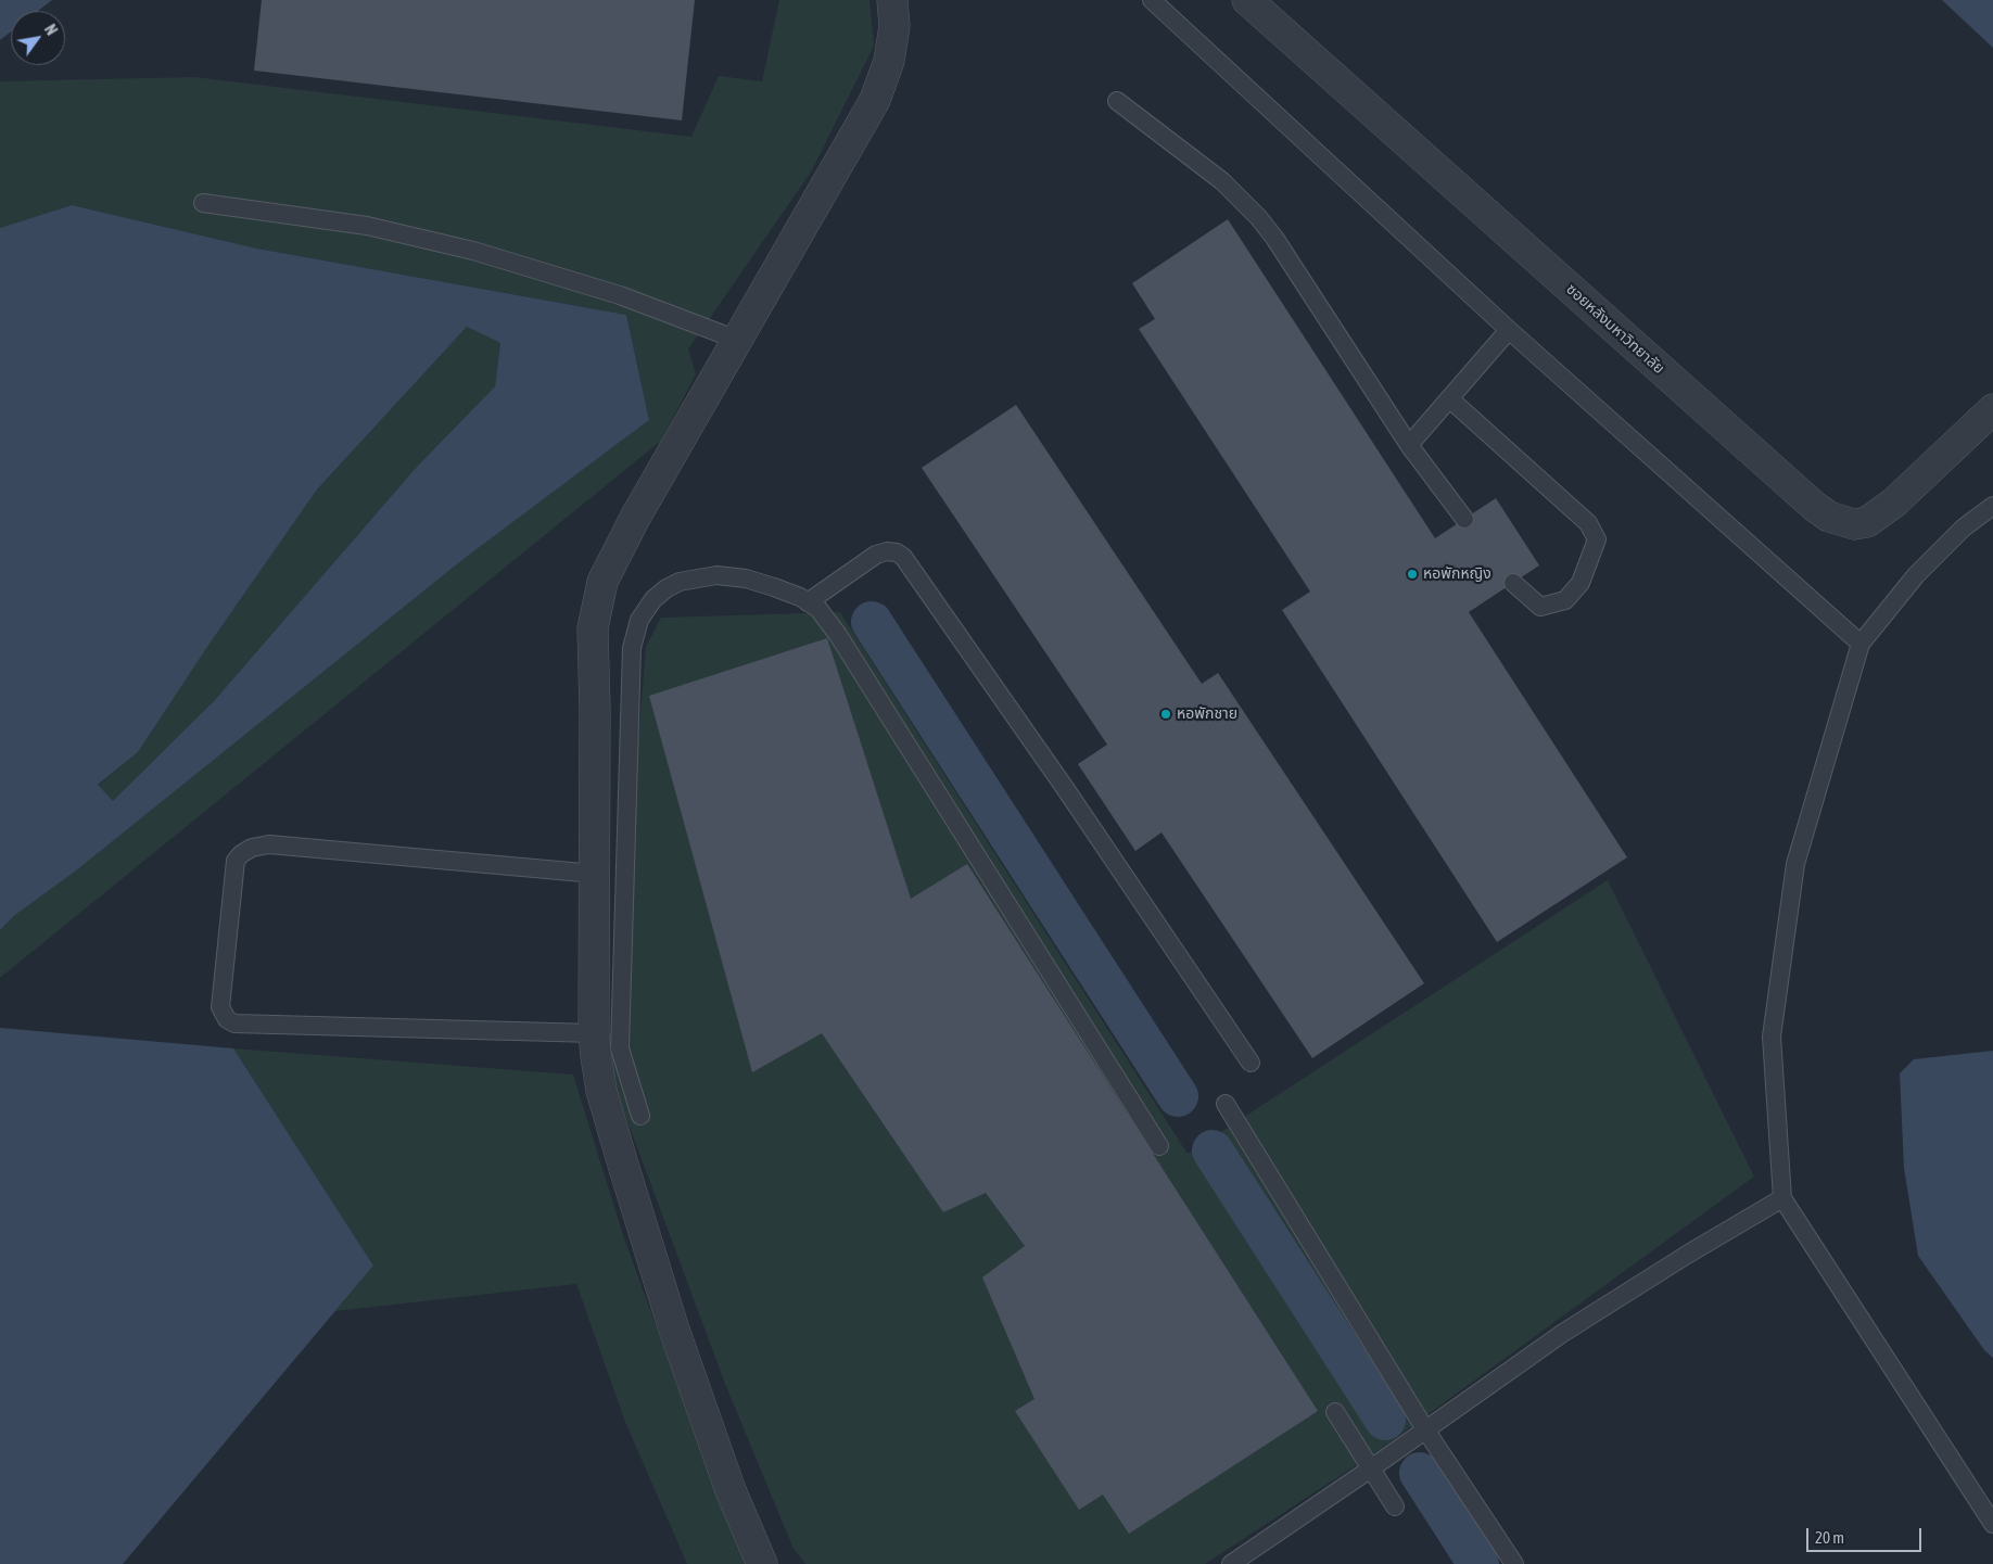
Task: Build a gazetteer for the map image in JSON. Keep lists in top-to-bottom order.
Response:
{
  "streets": {
    "street": ["ซอยหลังมหาวิทยาลัย"]
  },
  "places": ["หอพักหญิง", "หอพักชาย"],
  "scale_bar": "20 m",
  "north": "top right"
}
